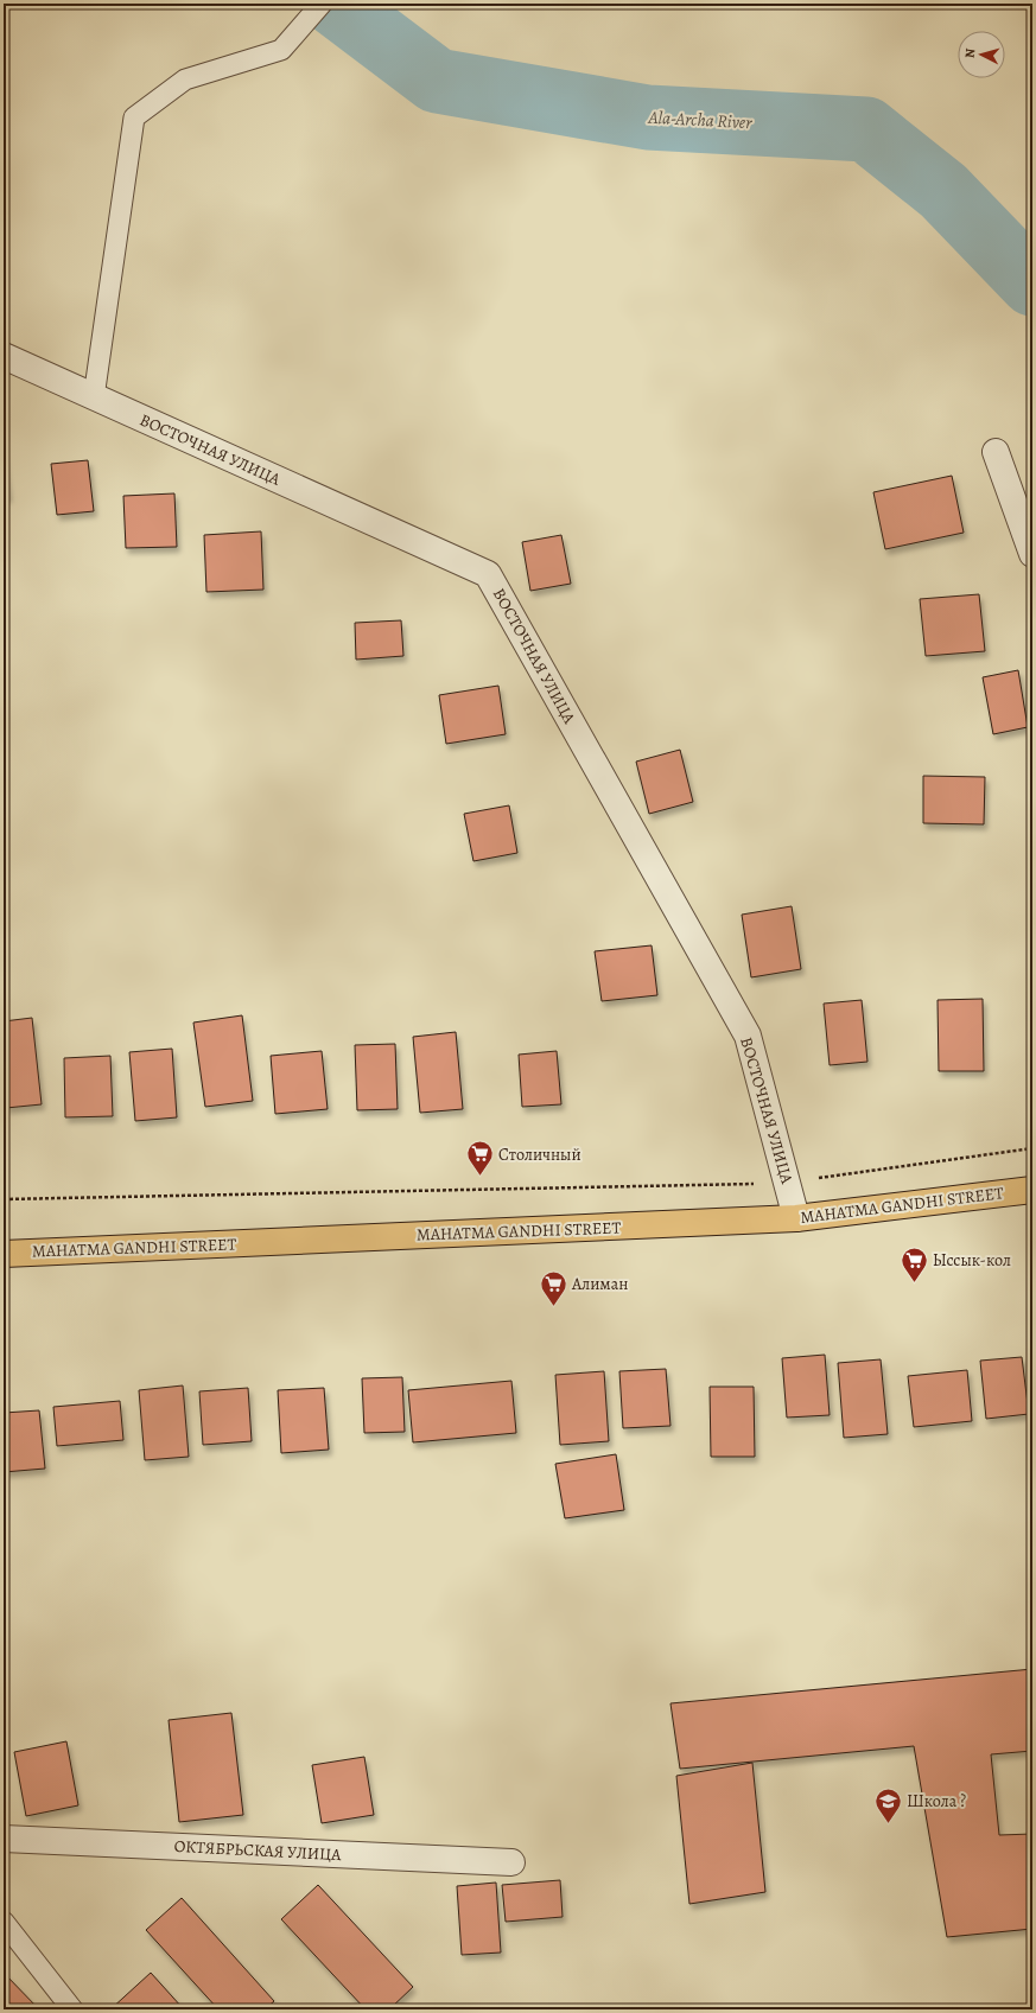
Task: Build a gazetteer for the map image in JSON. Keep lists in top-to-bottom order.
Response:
{
  "streets": {
    "main road": ["MAHATMA GANDHI STREET"],
    "street": ["ВОСТОЧНАЯ УЛИЦА", "ОКТЯБРЬСКАЯ УЛИЦА"]
  },
  "crossings": [
    ["ВОСТОЧНАЯ УЛИЦА", "MAHATMA GANDHI STREET"]
  ],
  "water": ["Ala-Archa River"],
  "places": {
    "supermarket": ["Столичный", "Ыссык-кол", "Алиман"],
    "school or university": ["Школа ?"]
  },
  "north": "left"
}
